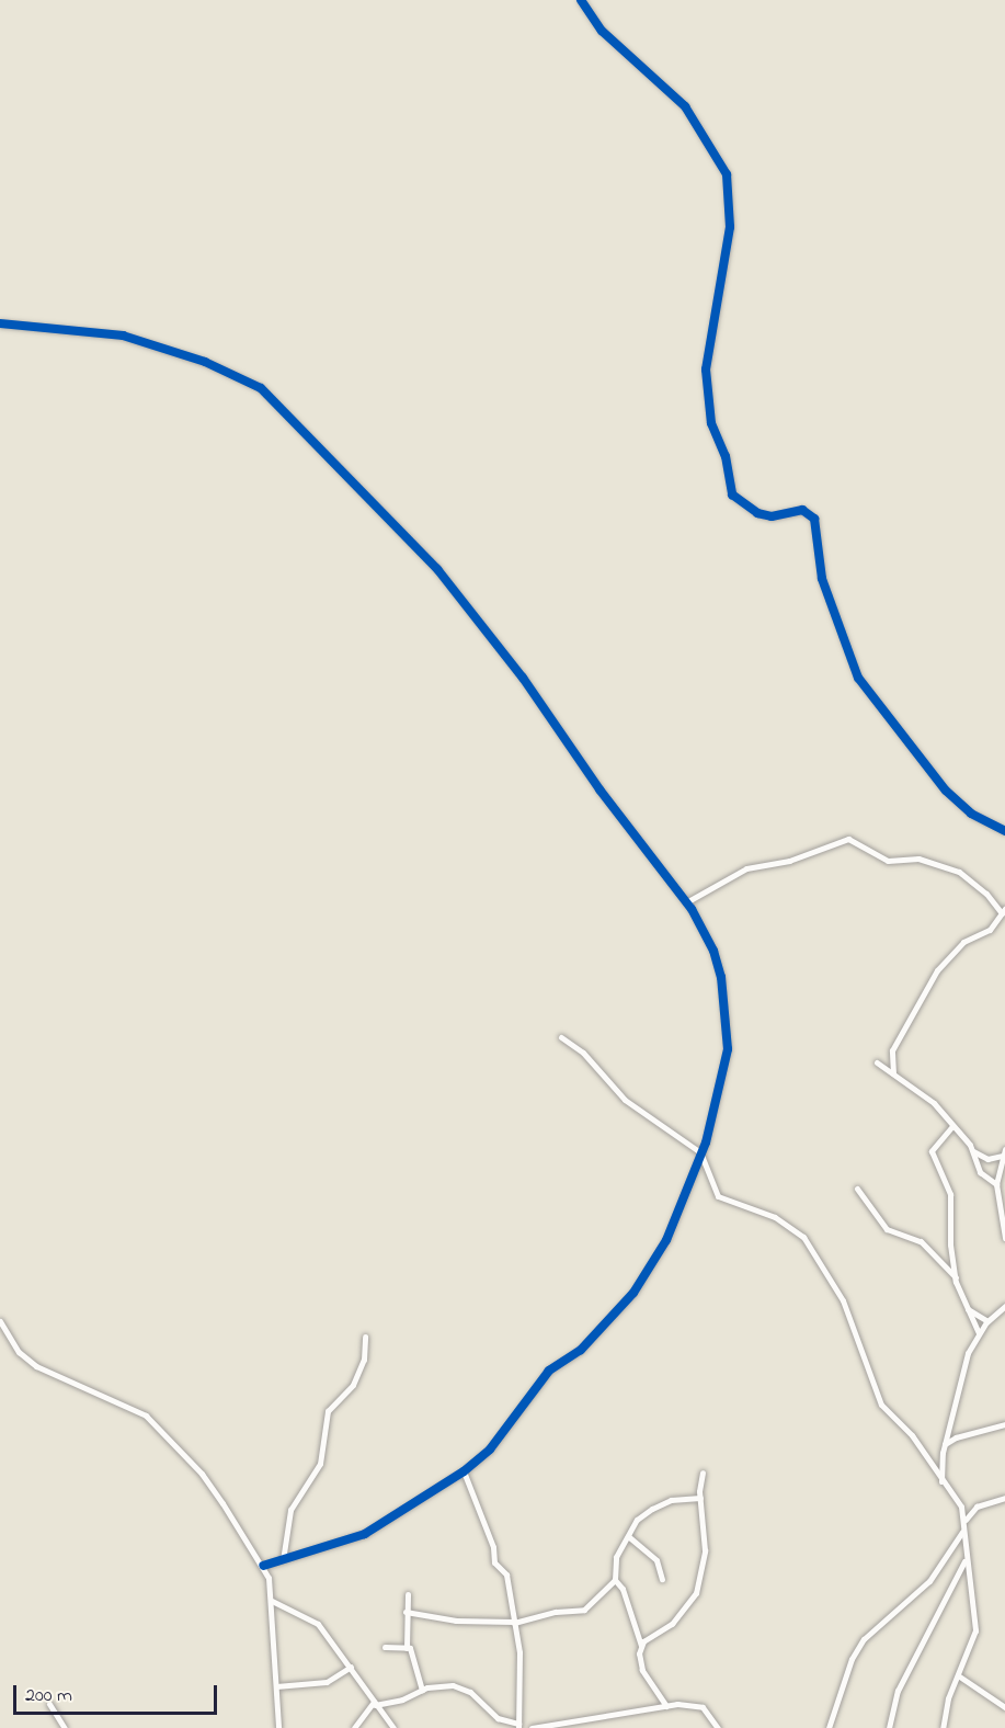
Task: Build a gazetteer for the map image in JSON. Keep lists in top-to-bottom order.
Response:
{
  "scale_bar": "200 m"
}
